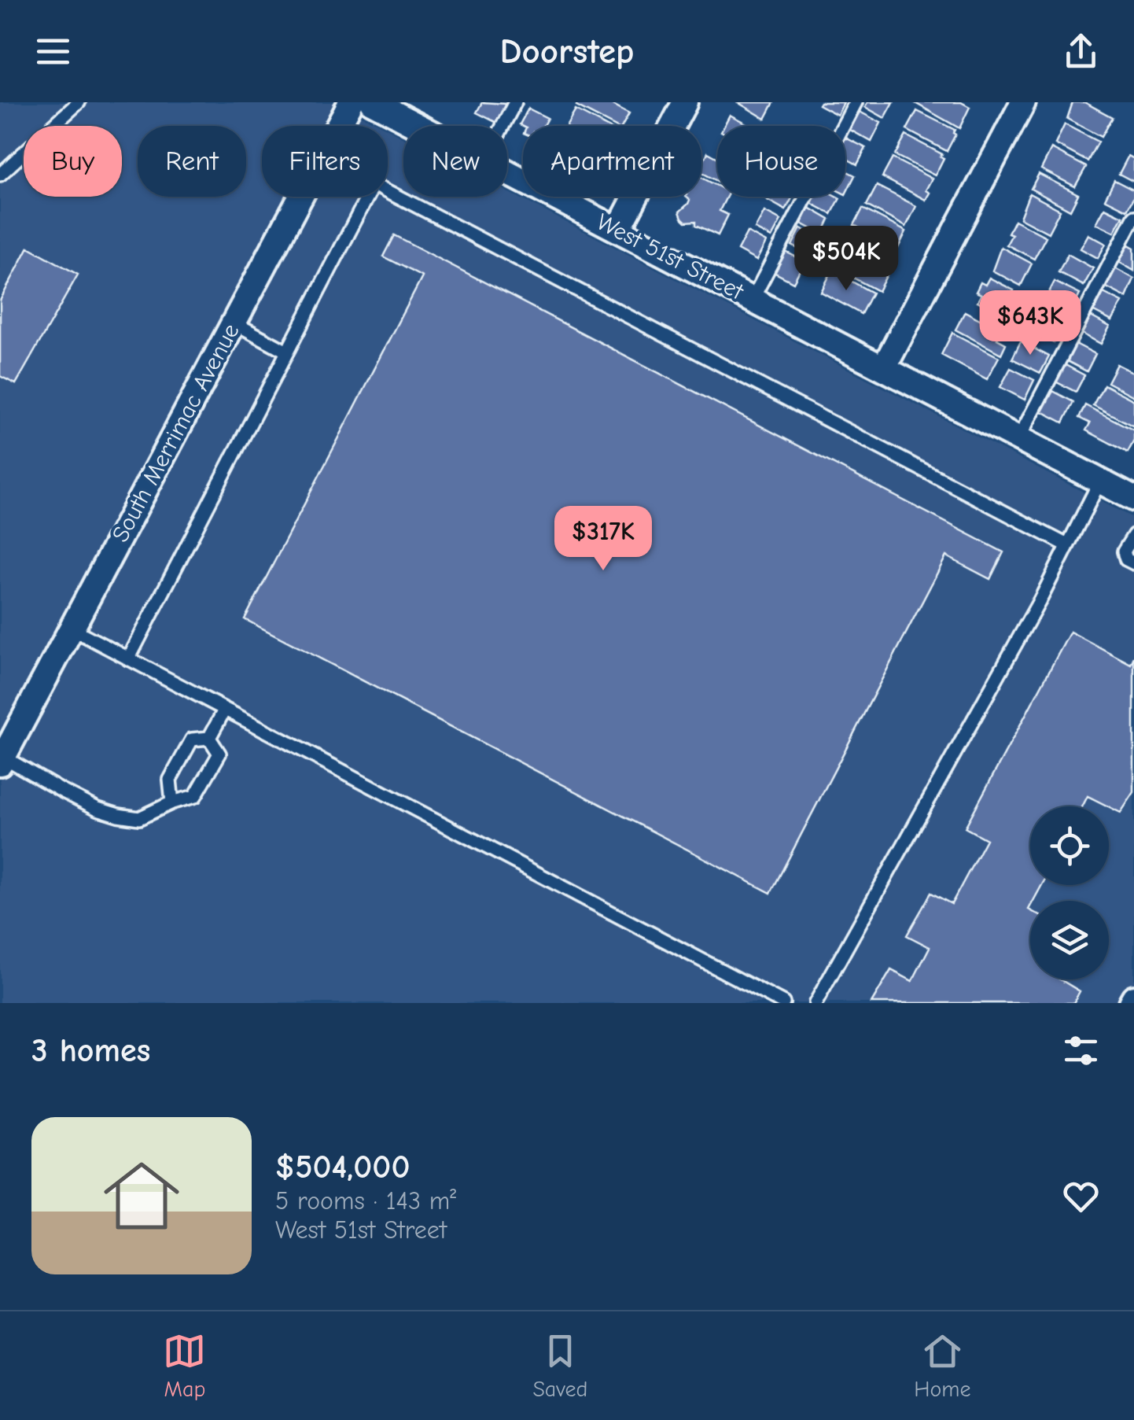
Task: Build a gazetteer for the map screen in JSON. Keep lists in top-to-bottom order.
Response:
{
  "streets": {
    "street": ["West 51st Street", "South Merrimac Avenue"]
  },
  "page": {
    "header": "Doorstep",
    "chip": [
      "Buy",
      "Rent",
      "Filters",
      "New",
      "Apartment",
      "House"
    ],
    "price": ["$504K", "$643K", "$317K"],
    "heading": "3 homes",
    "list": [
      {
        "name": "$504,000",
        "note": "5 rooms · 143 m² · West 51st Street"
      }
    ],
    "tabs": ["Map", "Saved", "Home"]
  }
}
